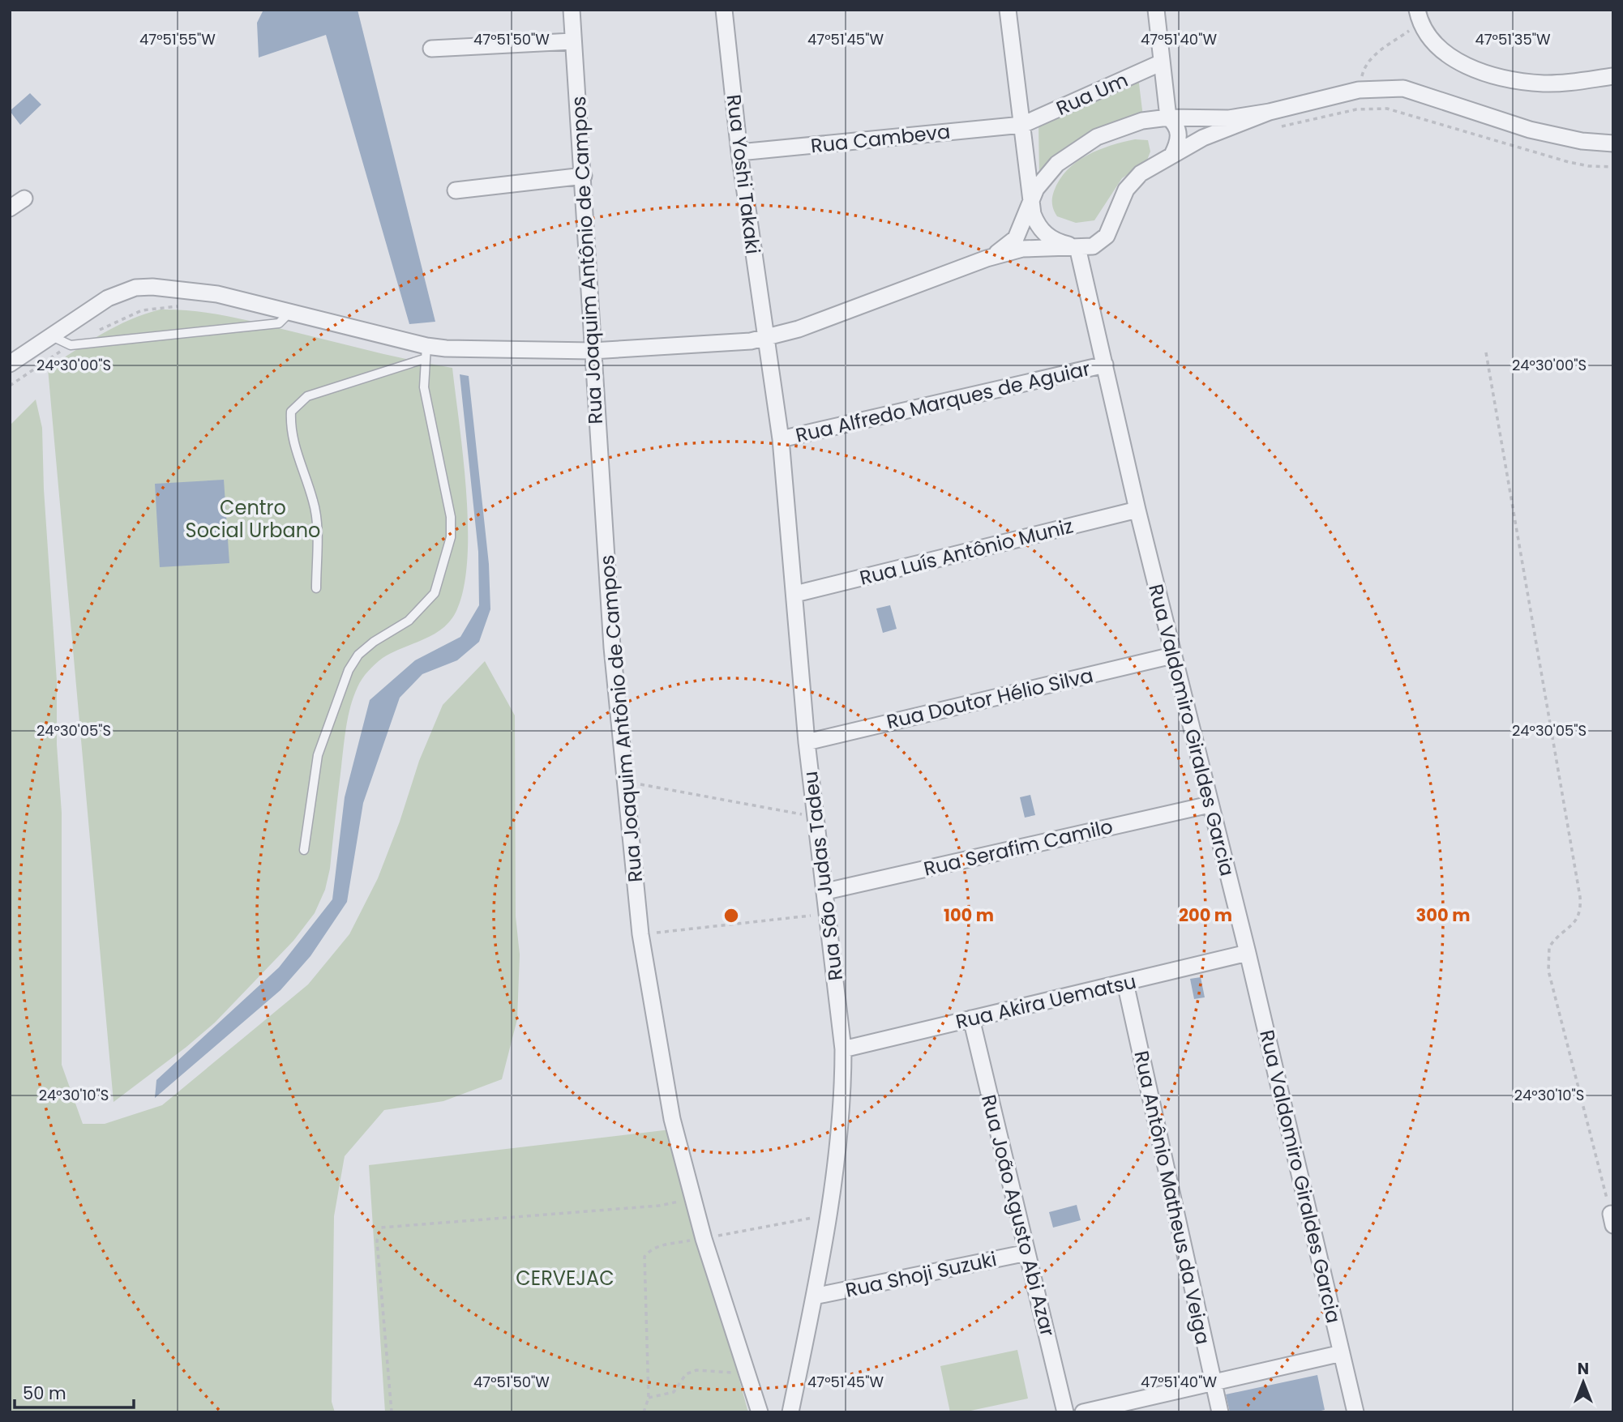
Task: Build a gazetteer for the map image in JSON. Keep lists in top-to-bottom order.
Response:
{
  "streets": {
    "street": [
      "Rua Um",
      "Rua Cambeva",
      "Rua Yoshi Takaki",
      "Rua Joaquim Antônio de Campos",
      "Rua Alfredo Marques de Aguiar",
      "Rua Luís Antônio Muniz",
      "Rua Doutor Hélio Silva",
      "Rua Valdomiro Giraldes Garcia",
      "Rua Serafim Camilo",
      "Rua São Judas Tadeu",
      "Rua Akira Uematsu",
      "Rua Antônio Matheus da Veiga",
      "Rua João Agusto Abi Azar",
      "Rua Shoji Suzuki"
    ]
  },
  "crossings": [
    ["Rua Um", "Rua Cambeva"],
    ["Rua Cambeva", "Rua Yoshi Takaki"],
    ["Rua Yoshi Takaki", "Rua São Judas Tadeu"],
    ["Rua Alfredo Marques de Aguiar", "Rua Valdomiro Giraldes Garcia"],
    ["Rua Alfredo Marques de Aguiar", "Rua São Judas Tadeu"],
    ["Rua Luís Antônio Muniz", "Rua Valdomiro Giraldes Garcia"],
    ["Rua Luís Antônio Muniz", "Rua São Judas Tadeu"],
    ["Rua Doutor Hélio Silva", "Rua Valdomiro Giraldes Garcia"],
    ["Rua Doutor Hélio Silva", "Rua São Judas Tadeu"],
    ["Rua Valdomiro Giraldes Garcia", "Rua Serafim Camilo"],
    ["Rua Valdomiro Giraldes Garcia", "Rua Akira Uematsu"],
    ["Rua Serafim Camilo", "Rua São Judas Tadeu"],
    ["Rua São Judas Tadeu", "Rua Akira Uematsu"],
    ["Rua São Judas Tadeu", "Rua Shoji Suzuki"],
    ["Rua Akira Uematsu", "Rua Antônio Matheus da Veiga"],
    ["Rua Akira Uematsu", "Rua João Agusto Abi Azar"],
    ["Rua João Agusto Abi Azar", "Rua Shoji Suzuki"]
  ],
  "parks": ["Centro Social Urbano", "CERVEJAC"],
  "scale_bar": "50 m",
  "north": "top",
  "coordinates": [
    "47°51'55\"W",
    "47°51'50\"W",
    "47°51'45\"W",
    "47°51'40\"W",
    "47°51'35\"W",
    "24°30'00\"S",
    "24°30'05\"S",
    "24°30'10\"S"
  ],
  "rings": ["100 m", "200 m", "300 m"]
}
